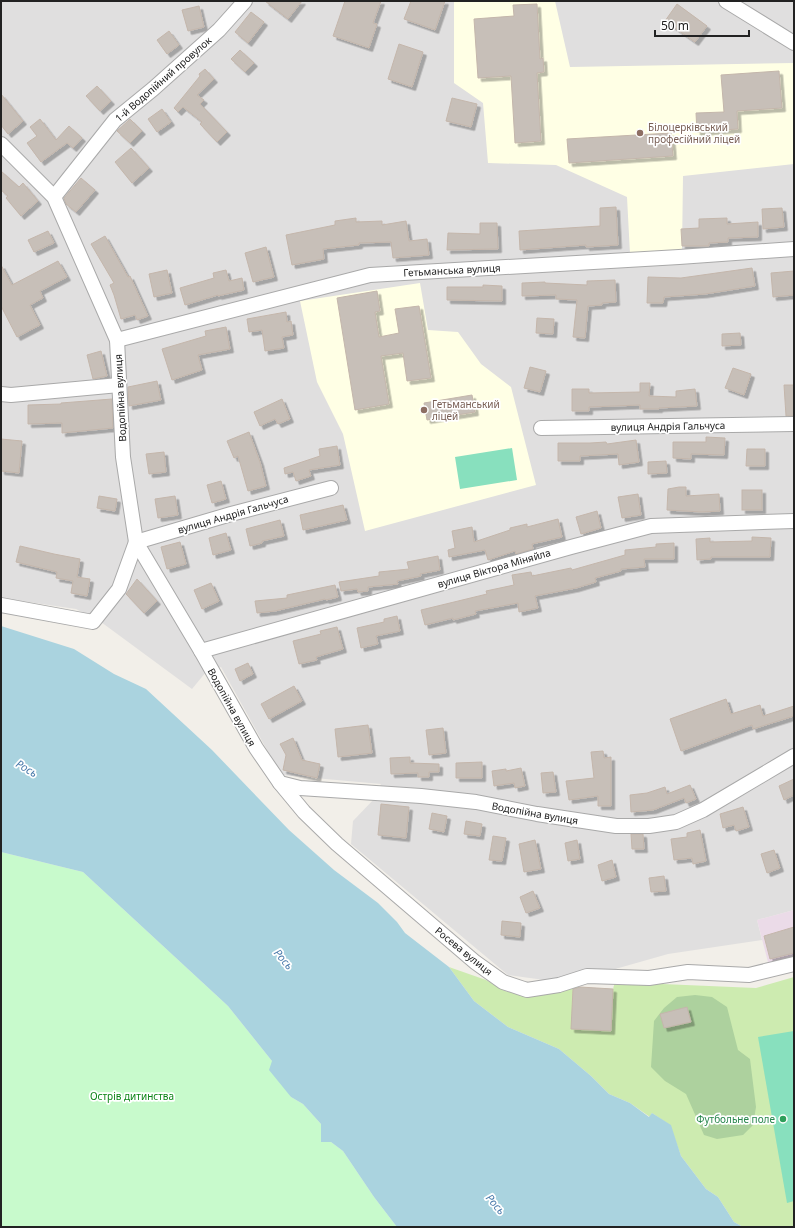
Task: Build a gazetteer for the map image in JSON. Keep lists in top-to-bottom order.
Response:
{
  "streets": {
    "street": [
      "1-й Водопійний провулок",
      "Гетьманська вулиця",
      "Водопійна вулиця",
      "вулиця Андрія Гальчуса",
      "вулиця Віктора Міняйла",
      "Росева вулиця"
    ]
  },
  "crossings": [
    ["1-й Водопійний провулок", "Водопійна вулиця"],
    ["Гетьманська вулиця", "Водопійна вулиця"],
    ["Водопійна вулиця", "вулиця Андрія Гальчуса"],
    ["Водопійна вулиця", "вулиця Віктора Міняйла"],
    ["Водопійна вулиця", "Росева вулиця"]
  ],
  "water": ["Рось"],
  "parks": ["Острів дитинства"],
  "places": ["Білоцерківський професійний ліцей", "Гетьманський ліцей", "Футбольне поле"],
  "scale_bar": "50 m"
}
